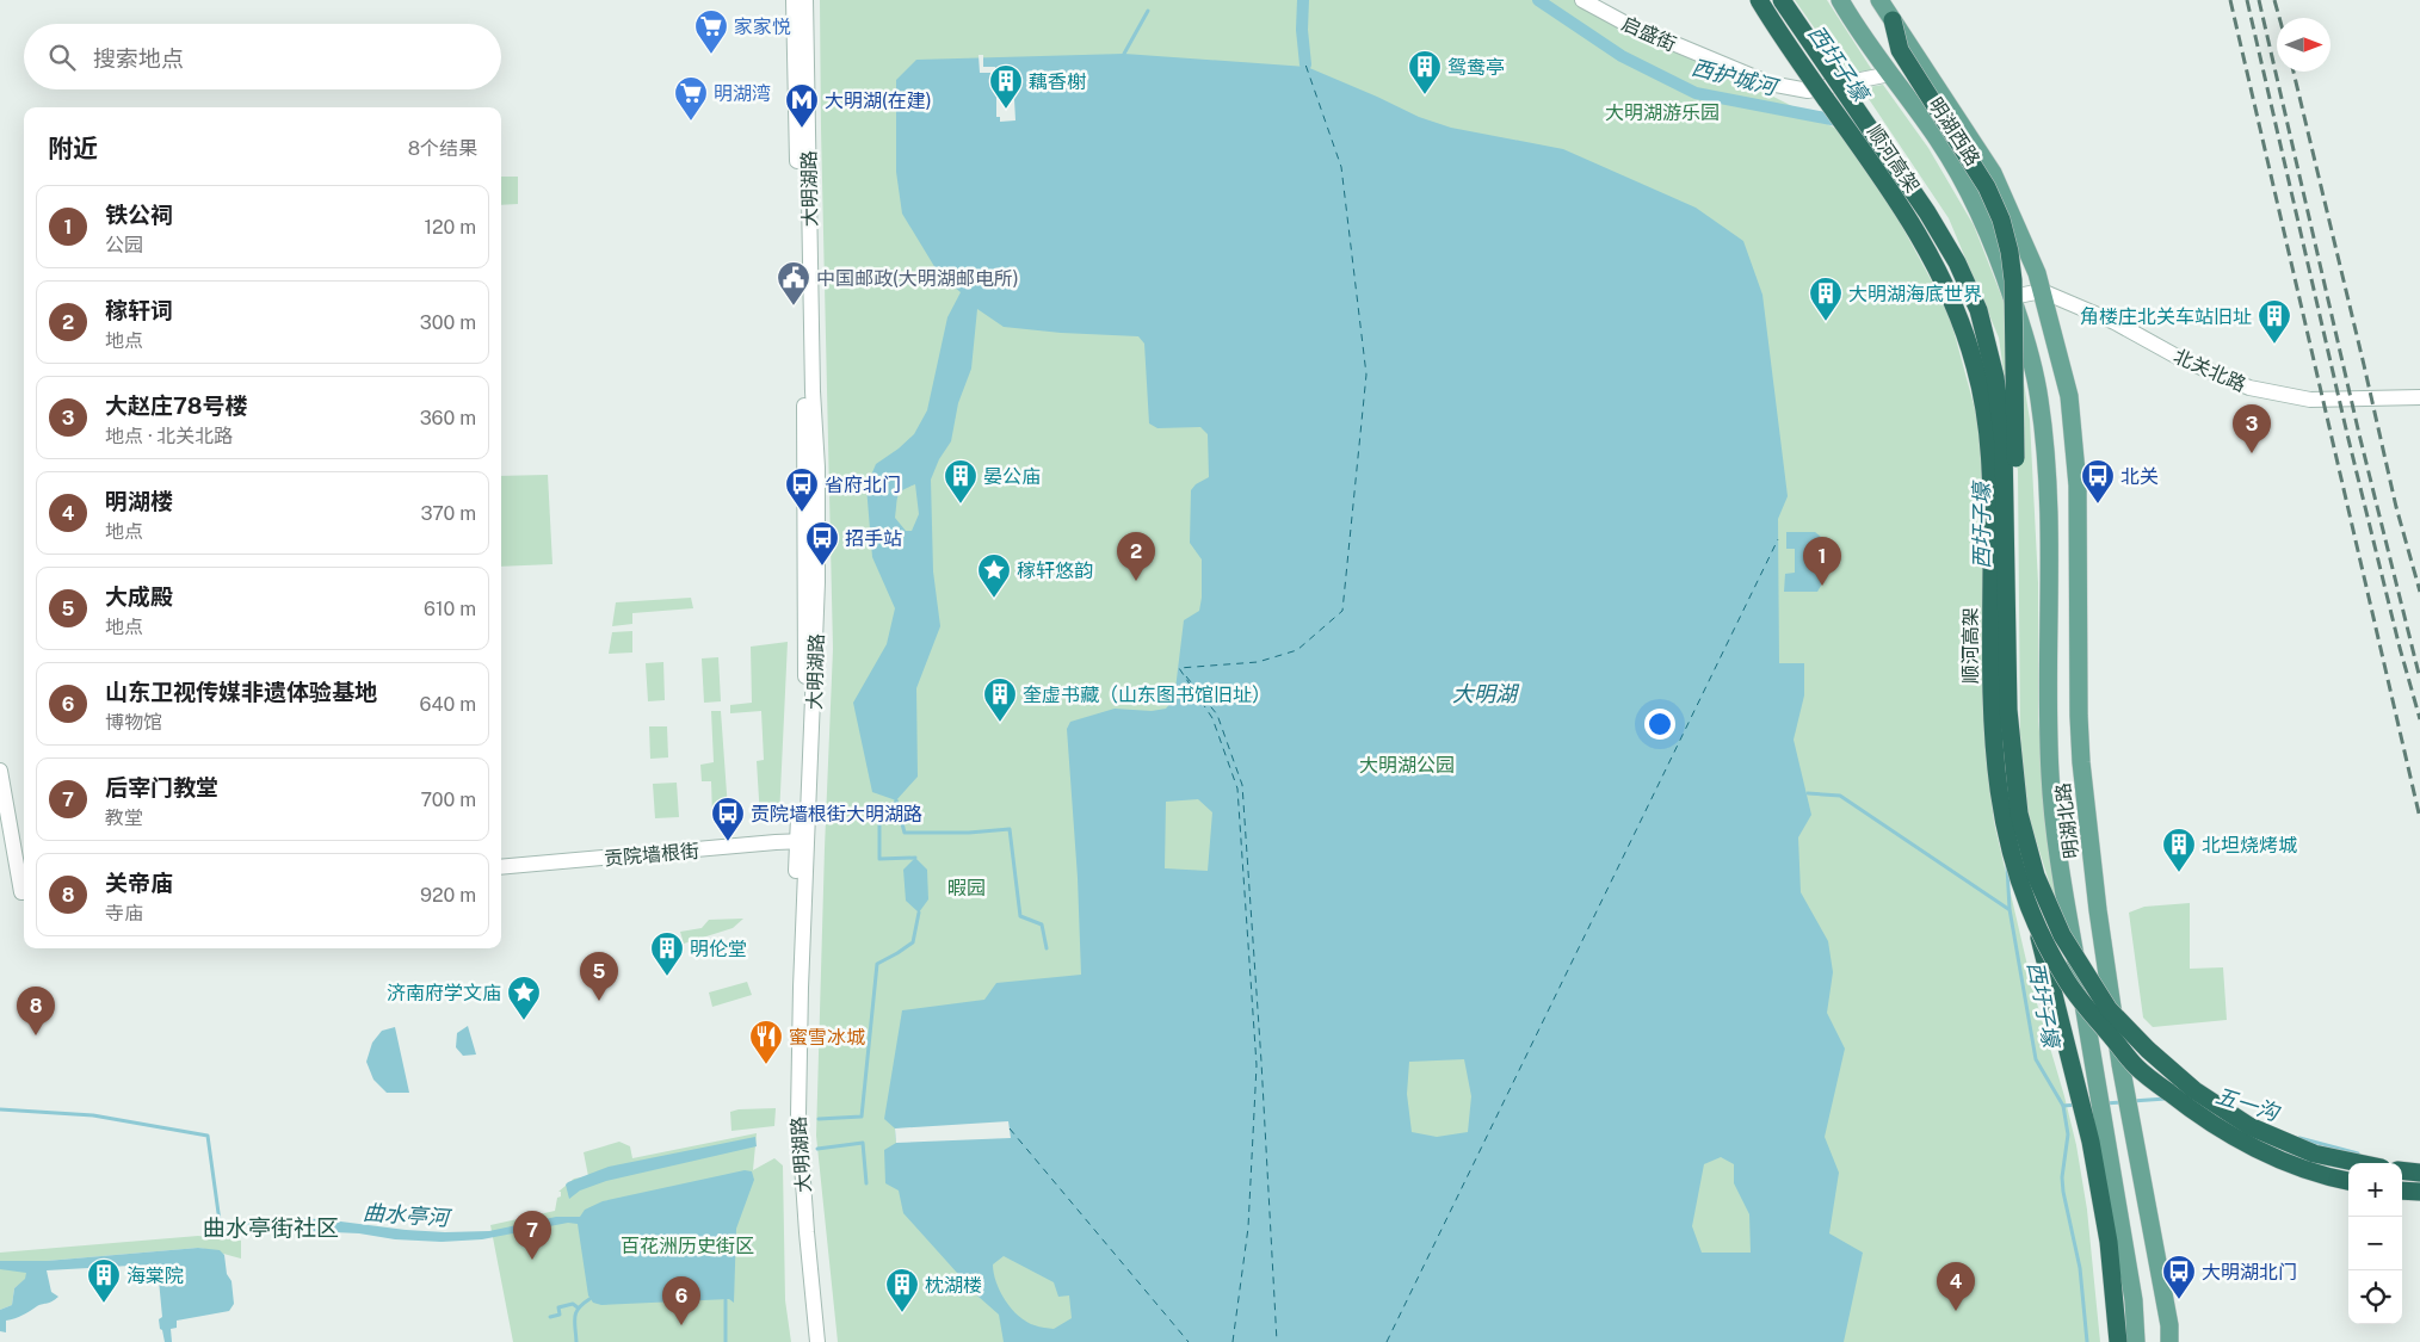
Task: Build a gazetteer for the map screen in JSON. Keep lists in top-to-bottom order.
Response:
{
  "streets": {
    "highway": ["顺河高架"],
    "main road": [
      "启盛街",
      "明湖西路",
      "大明湖路",
      "北关北路",
      "明湖北路",
      "贡院墙根街"
    ]
  },
  "crossings": [
    ["启盛街", "明湖西路"],
    ["明湖西路", "北关北路"],
    ["明湖西路", "明湖北路"],
    ["大明湖路", "贡院墙根街"],
    ["北关北路", "明湖北路"]
  ],
  "districts": ["曲水亭街社区"],
  "water": [
    "西圩子壕",
    "西护城河",
    "大明湖",
    "五一沟",
    "曲水亭河"
  ],
  "parks": [
    "大明湖游乐园",
    "大明湖公园",
    "暇园",
    "百花洲历史街区"
  ],
  "places": {
    "supermarket": ["家家悦", "明湖湾"],
    "building": [
      "鸳鸯亭",
      "藕香榭",
      "大明湖海底世界",
      "角楼庄北关车站旧址",
      "晏公庙",
      "奎虚书藏（山东图书馆旧址）",
      "北坦烧烤城",
      "明伦堂",
      "海棠院",
      "枕湖楼"
    ],
    "metro station": ["大明湖(在建)"],
    "public building": ["中国邮政(大明湖邮电所)"],
    "bus stop": [
      "北关",
      "省府北门",
      "招手站",
      "贡院墙根街大明湖路",
      "大明湖北门"
    ],
    "place": ["稼轩悠韵", "济南府学文庙"],
    "restaurant": ["蜜雪冰城"]
  },
  "north": "right",
  "page": {
    "search": "搜索地点",
    "heading": ["附近", "8个结果"],
    "list": [
      {
        "mark": "1",
        "name": "铁公祠",
        "note": "公园",
        "value": "120 m"
      },
      {
        "mark": "2",
        "name": "稼轩词",
        "note": "地点",
        "value": "300 m"
      },
      {
        "mark": "3",
        "name": "大赵庄78号楼",
        "note": "地点 · 北关北路",
        "value": "360 m"
      },
      {
        "mark": "4",
        "name": "明湖楼",
        "note": "地点",
        "value": "370 m"
      },
      {
        "mark": "5",
        "name": "大成殿",
        "note": "地点",
        "value": "610 m"
      },
      {
        "mark": "6",
        "name": "山东卫视传媒非遗体验基地",
        "note": "博物馆",
        "value": "640 m"
      },
      {
        "mark": "7",
        "name": "后宰门教堂",
        "note": "教堂",
        "value": "700 m"
      },
      {
        "mark": "8",
        "name": "关帝庙",
        "note": "寺庙",
        "value": "920 m"
      }
    ],
    "pins": [
      "3",
      "2",
      "1",
      "5",
      "8",
      "7",
      "4",
      "6"
    ],
    "map_buttons": ["+", "−"]
  }
}
